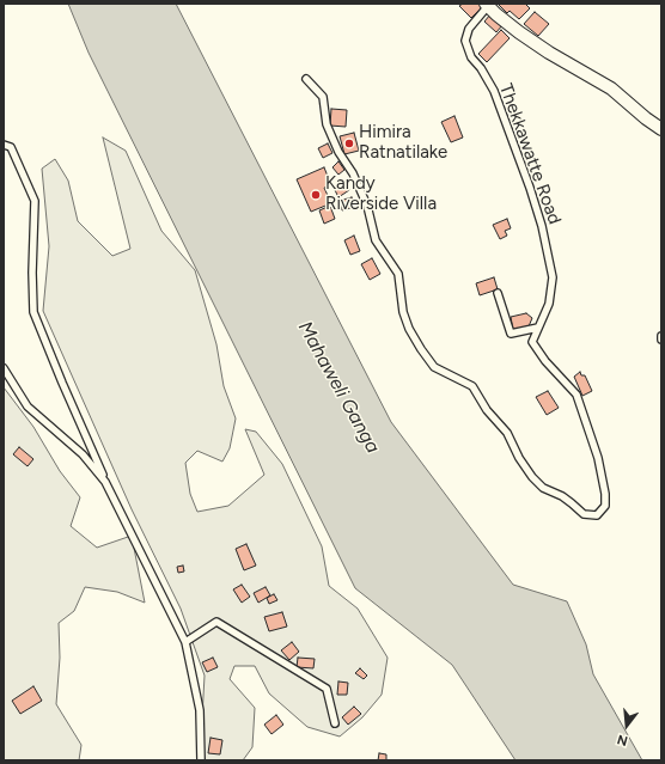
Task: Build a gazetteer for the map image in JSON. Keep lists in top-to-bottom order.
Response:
{
  "streets": {
    "street": ["Thekkawatte Road"]
  },
  "water": ["Mahaweli Ganga"],
  "places": ["Himira Ratnatilake", "Kandy Riverside Villa"],
  "north": "bottom"
}
